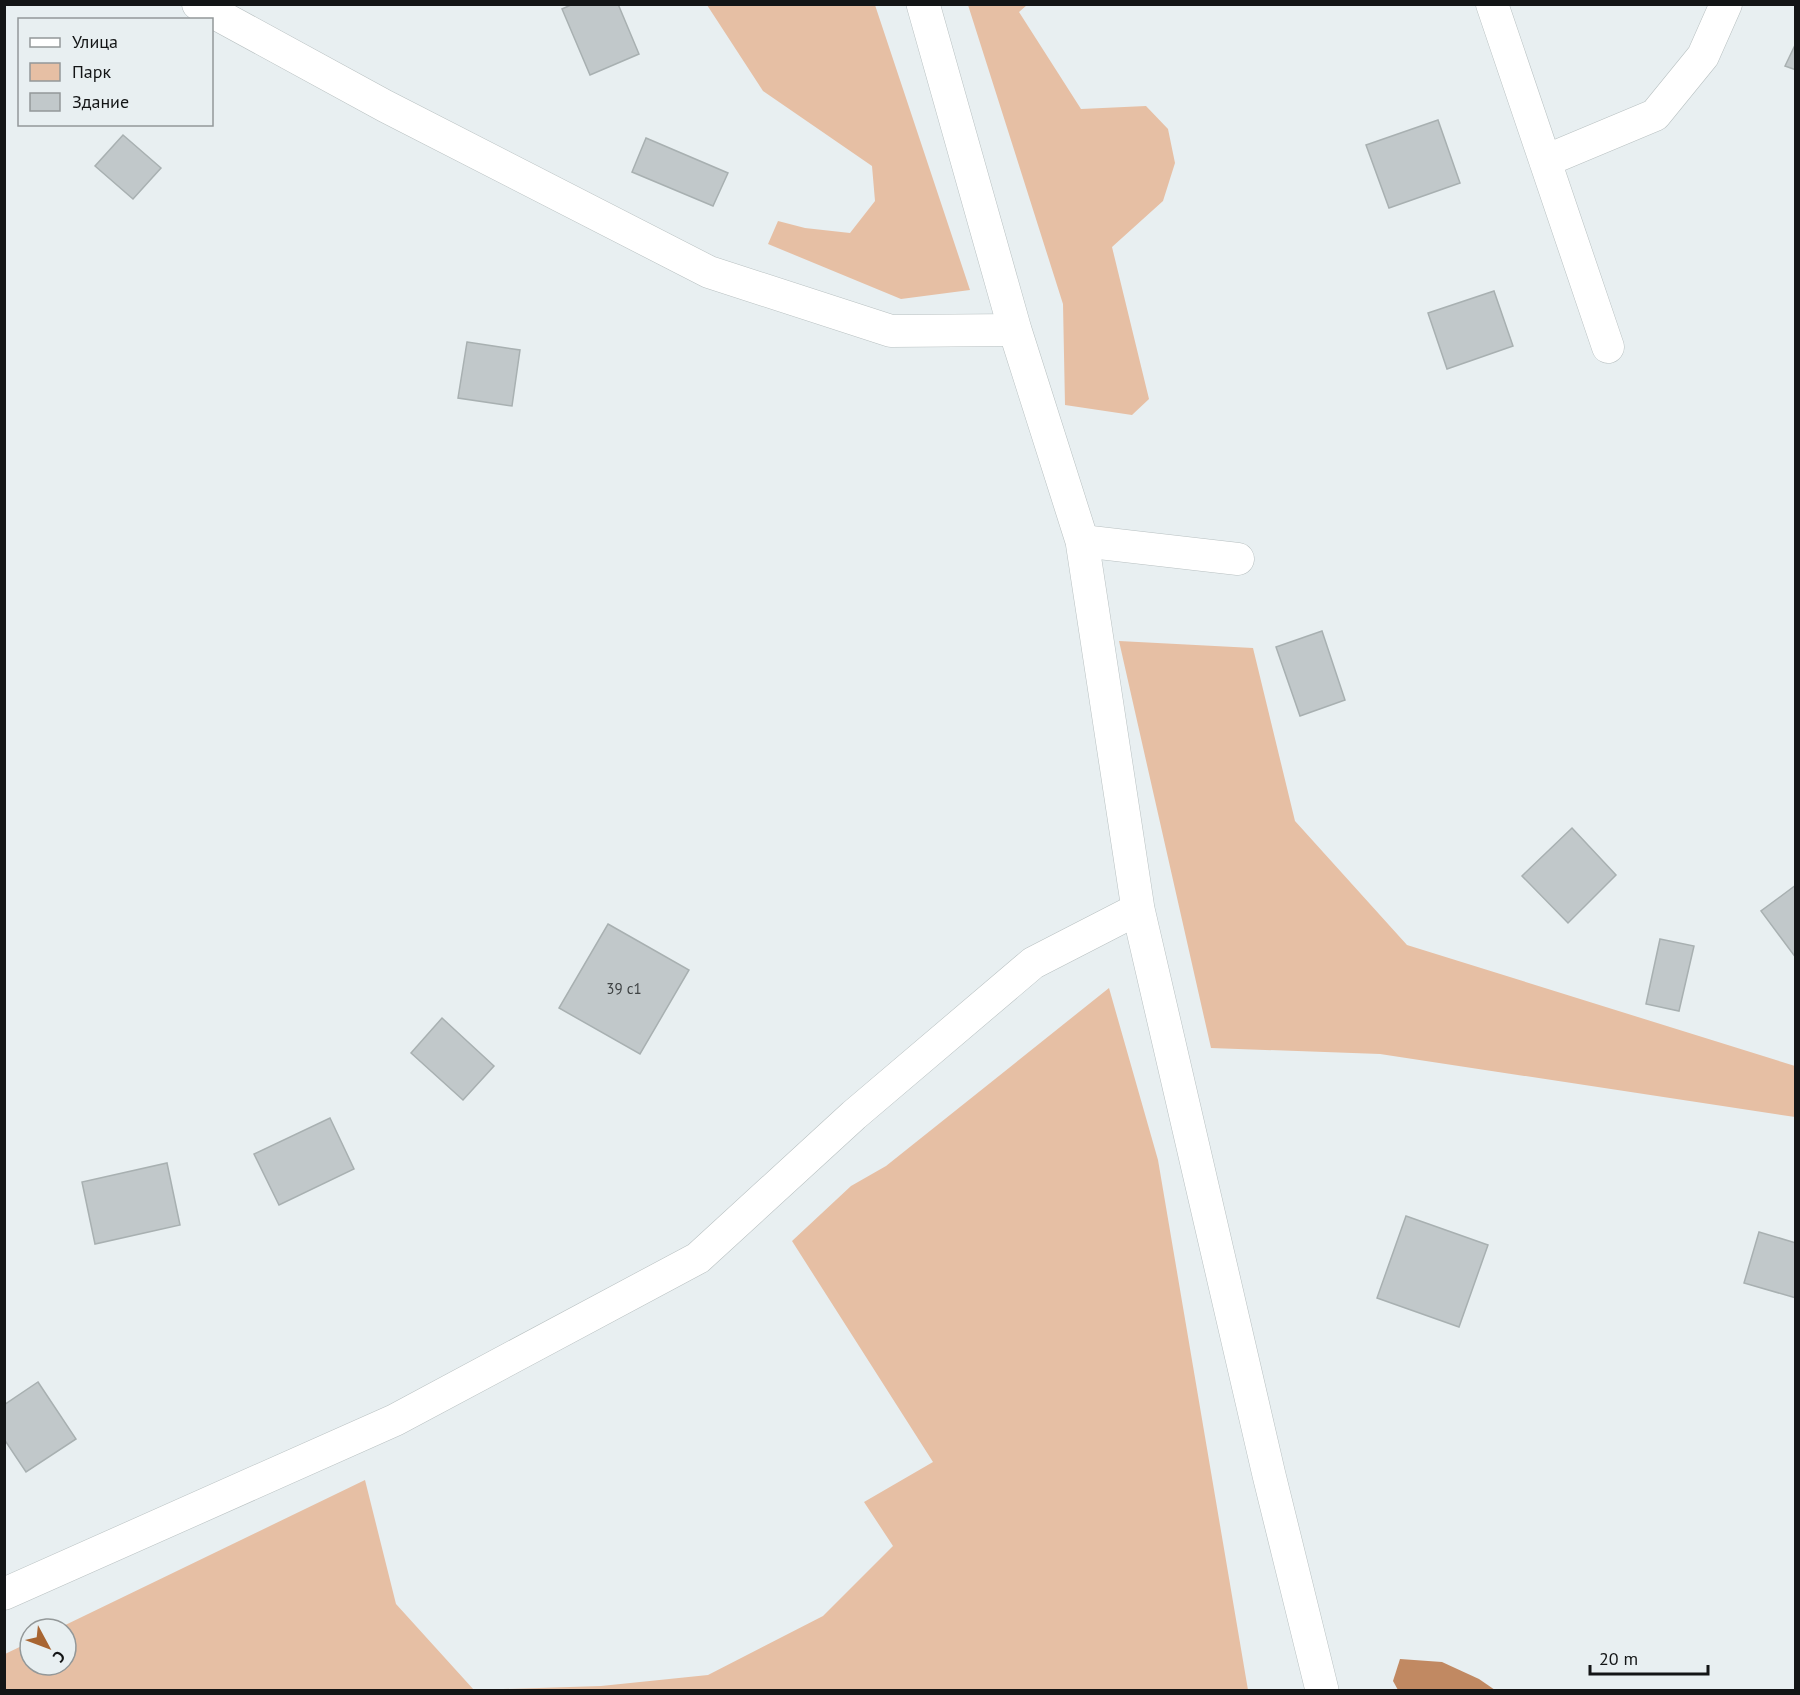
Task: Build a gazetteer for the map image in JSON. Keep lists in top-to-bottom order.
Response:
{
  "house_numbers": ["39 с1"],
  "legend": ["Улица", "Парк", "Здание"],
  "scale_bar": "20 m",
  "north": "bottom right"
}
